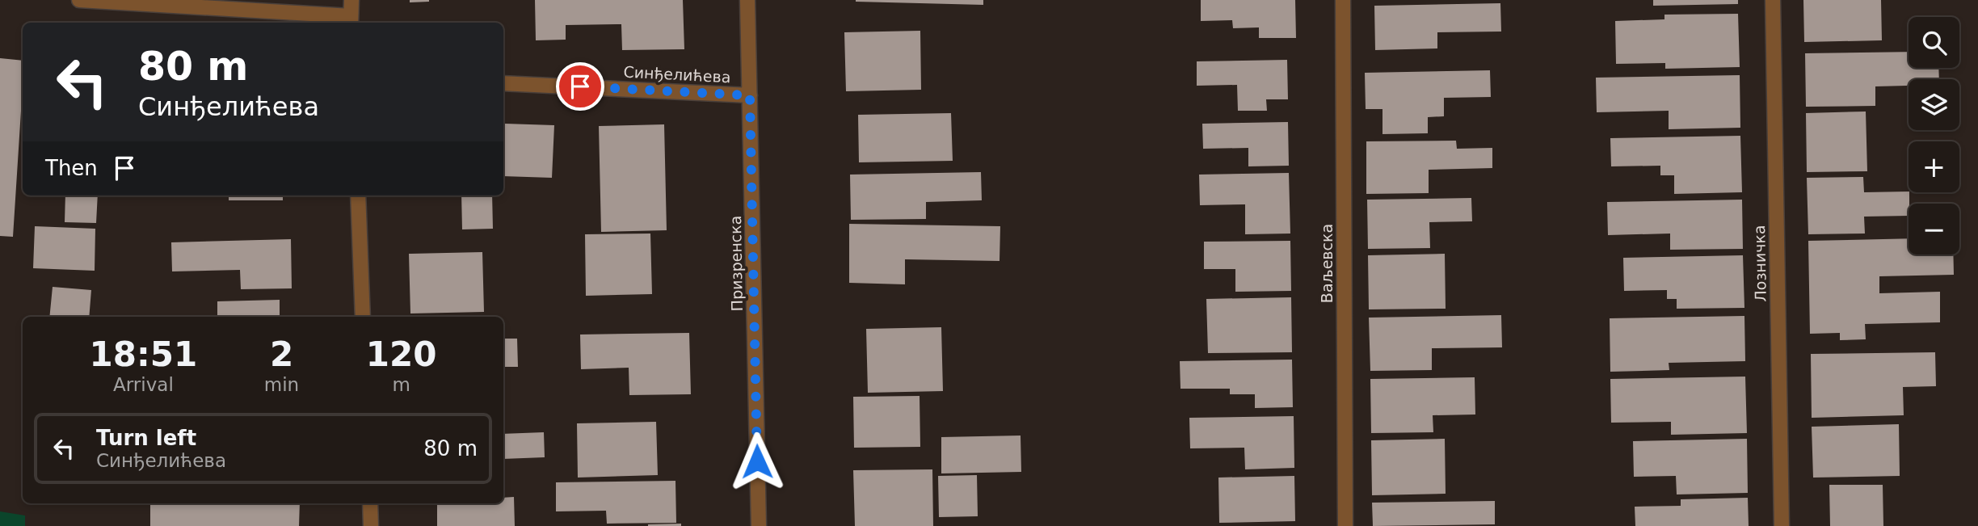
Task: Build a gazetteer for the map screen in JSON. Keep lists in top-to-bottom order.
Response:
{
  "streets": {
    "street": [
      "Синђелићева",
      "Призренска",
      "Ваљевска",
      "Лозничка"
    ]
  },
  "crossings": [
    ["Синђелићева", "Призренска"]
  ],
  "page": {
    "map_buttons": ["+", "−"],
    "turn": ["80 m", "Синђелићева"],
    "then": "Then",
    "eta": [
      "18:51",
      "Arrival",
      "2",
      "min",
      "120",
      "m"
    ],
    "list": [
      {
        "name": "Turn left",
        "note": "Синђелићева",
        "value": "80 m"
      }
    ]
  }
}
